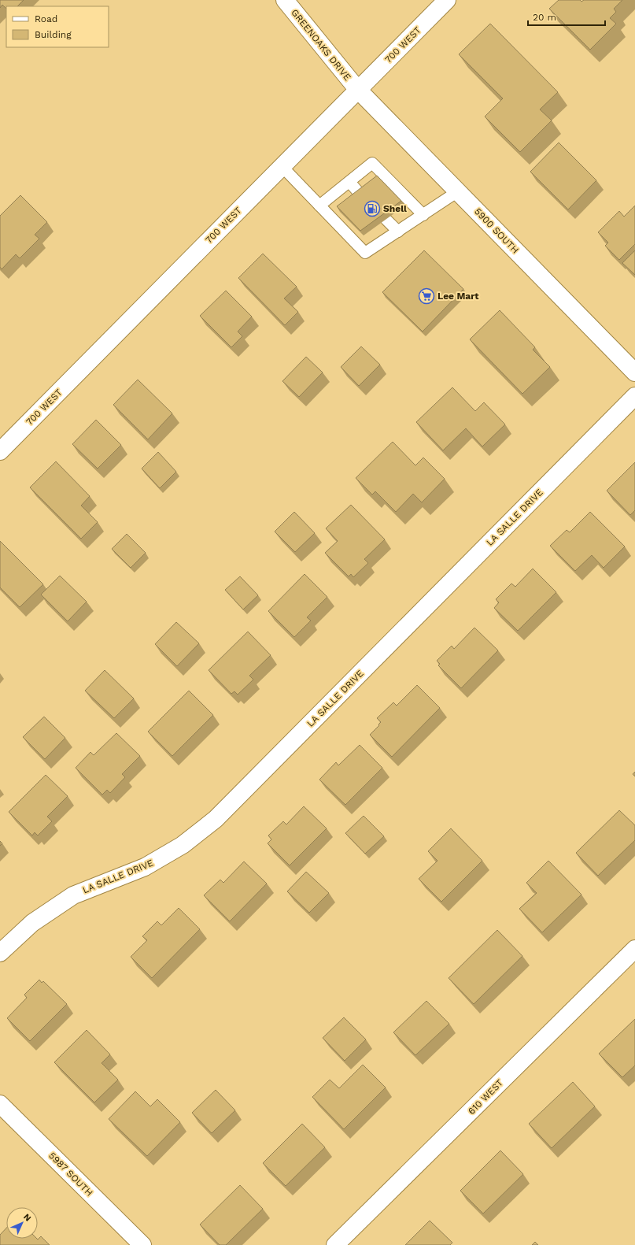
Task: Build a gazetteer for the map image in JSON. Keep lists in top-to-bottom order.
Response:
{
  "streets": {
    "street": [
      "GREENOAKS DRIVE",
      "700 WEST",
      "5900 SOUTH",
      "LA SALLE DRIVE",
      "610 WEST",
      "5987 SOUTH"
    ]
  },
  "crossings": [
    ["GREENOAKS DRIVE", "700 WEST"],
    ["GREENOAKS DRIVE", "5900 SOUTH"],
    ["700 WEST", "5900 SOUTH"]
  ],
  "places": {
    "fuel station": ["Shell"],
    "supermarket": ["Lee Mart"]
  },
  "legend": ["Road", "Building"],
  "scale_bar": "20 m",
  "north": "top right"
}
